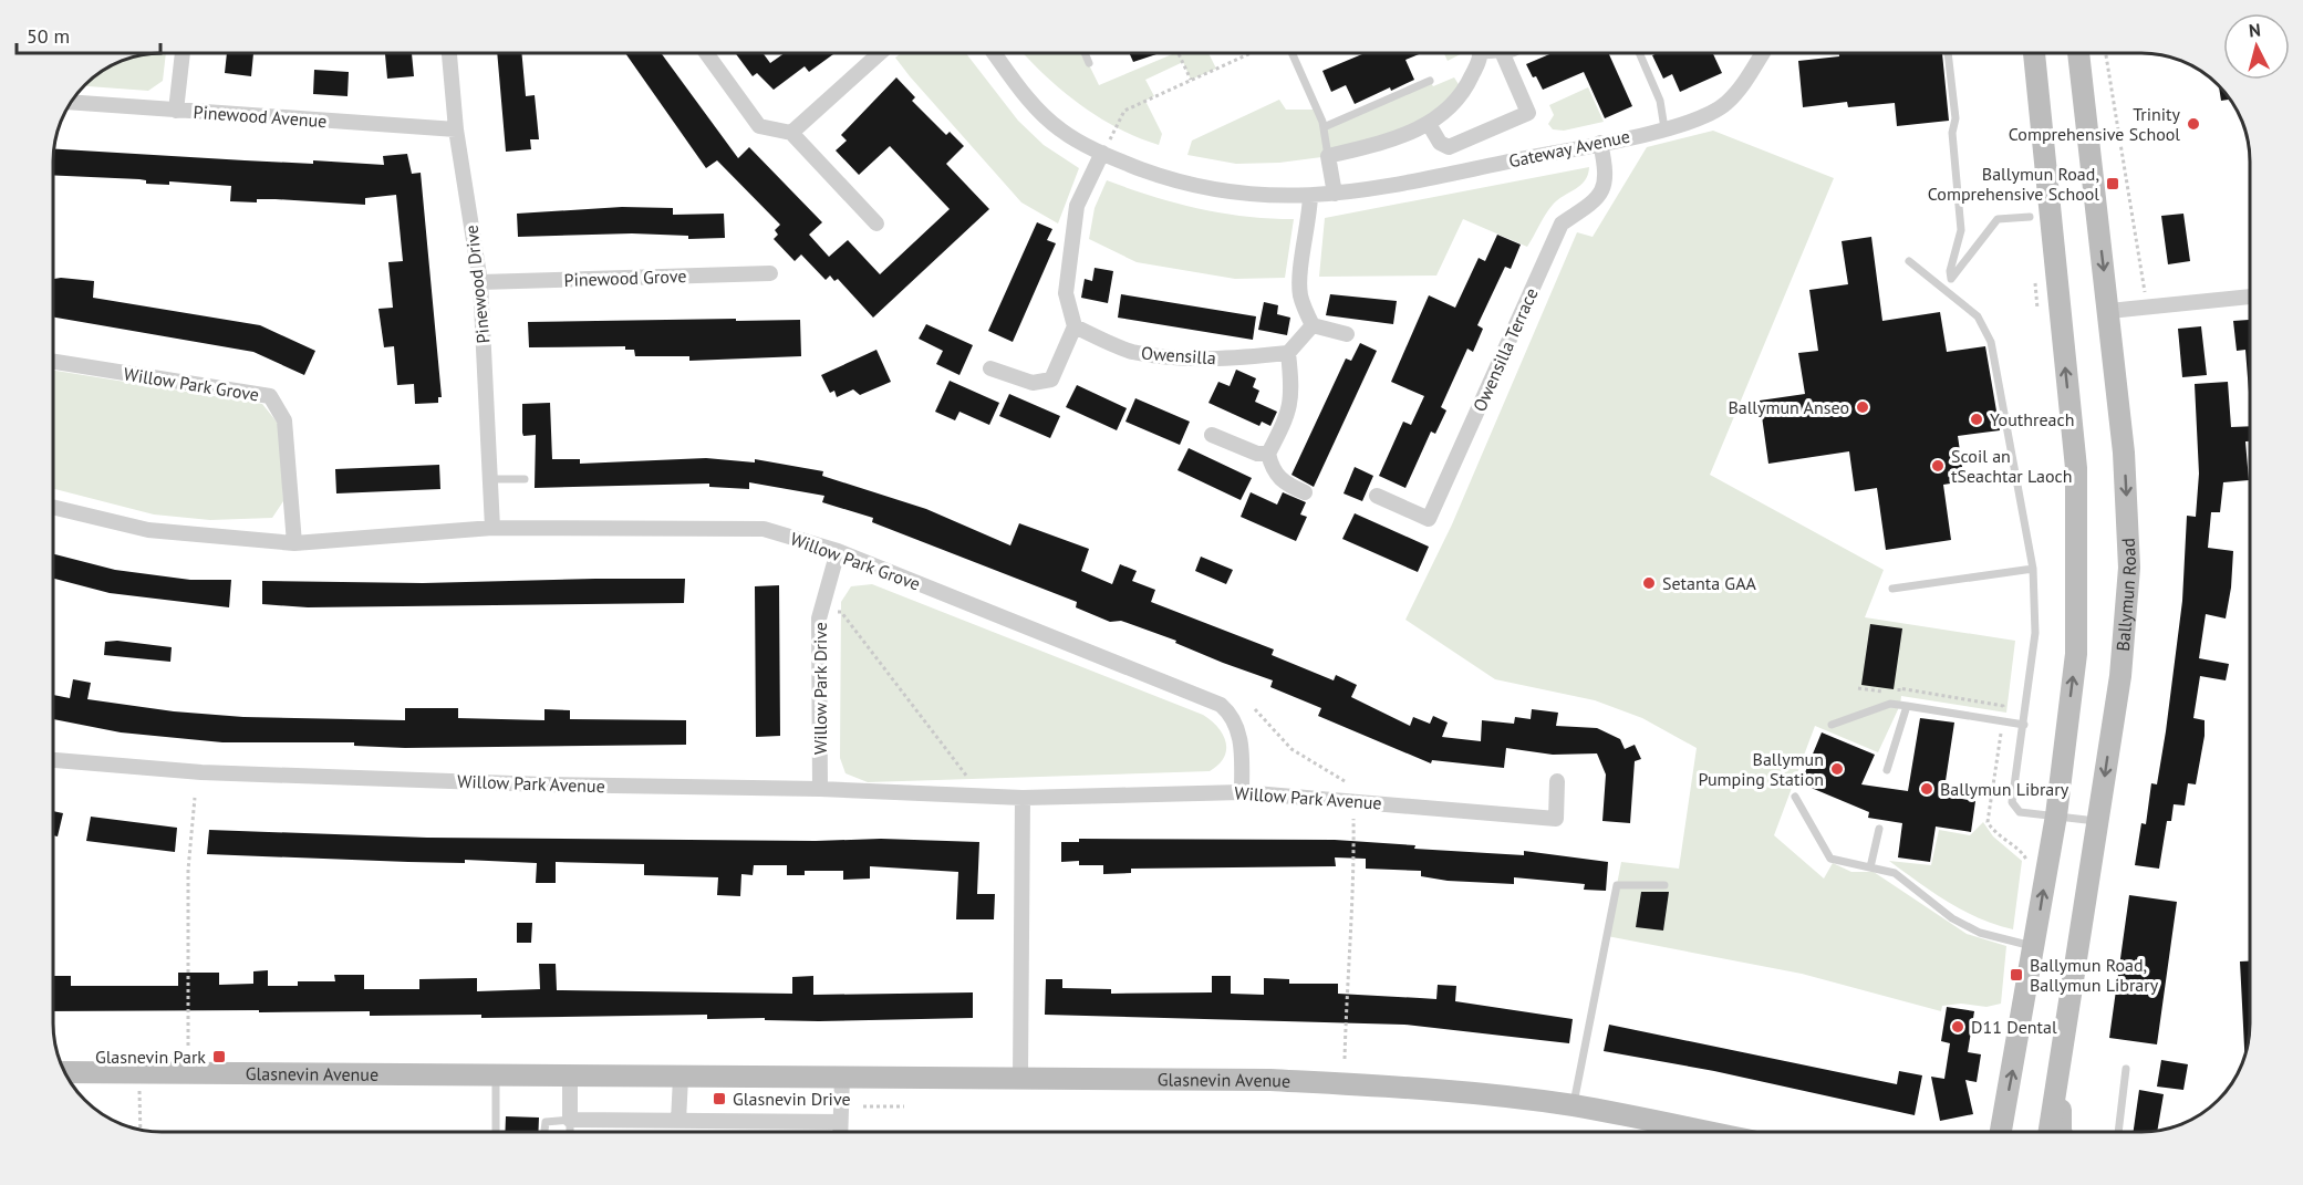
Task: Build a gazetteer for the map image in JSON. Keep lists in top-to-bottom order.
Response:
{
  "streets": {
    "main road": ["Ballymun Road", "Glasnevin Avenue"],
    "street": [
      "Pinewood Avenue",
      "Gateway Avenue",
      "Pinewood Grove",
      "Pinewood Drive",
      "Owensilla Terrace",
      "Owensilla",
      "Willow Park Grove",
      "Willow Park Drive",
      "Willow Park Avenue"
    ]
  },
  "crossings": [
    ["Pinewood Avenue", "Pinewood Drive"],
    ["Gateway Avenue", "Owensilla Terrace"],
    ["Pinewood Grove", "Pinewood Drive"],
    ["Pinewood Drive", "Willow Park Grove"],
    ["Willow Park Grove", "Willow Park Drive"],
    ["Willow Park Grove", "Willow Park Avenue"],
    ["Willow Park Drive", "Willow Park Avenue"]
  ],
  "places": {
    "other": [
      "Trinity Comprehensive School",
      "Ballymun Anseo",
      "Youthreach",
      "Scoil an tSeachtar Laoch",
      "Setanta GAA",
      "Ballymun Pumping Station",
      "Ballymun Library",
      "D11 Dental"
    ],
    "transit": [
      "Ballymun Road, Comprehensive School",
      "Ballymun Road, Ballymun Library",
      "Glasnevin Park",
      "Glasnevin Drive"
    ]
  },
  "scale_bar": "50 m",
  "north": "top"
}
